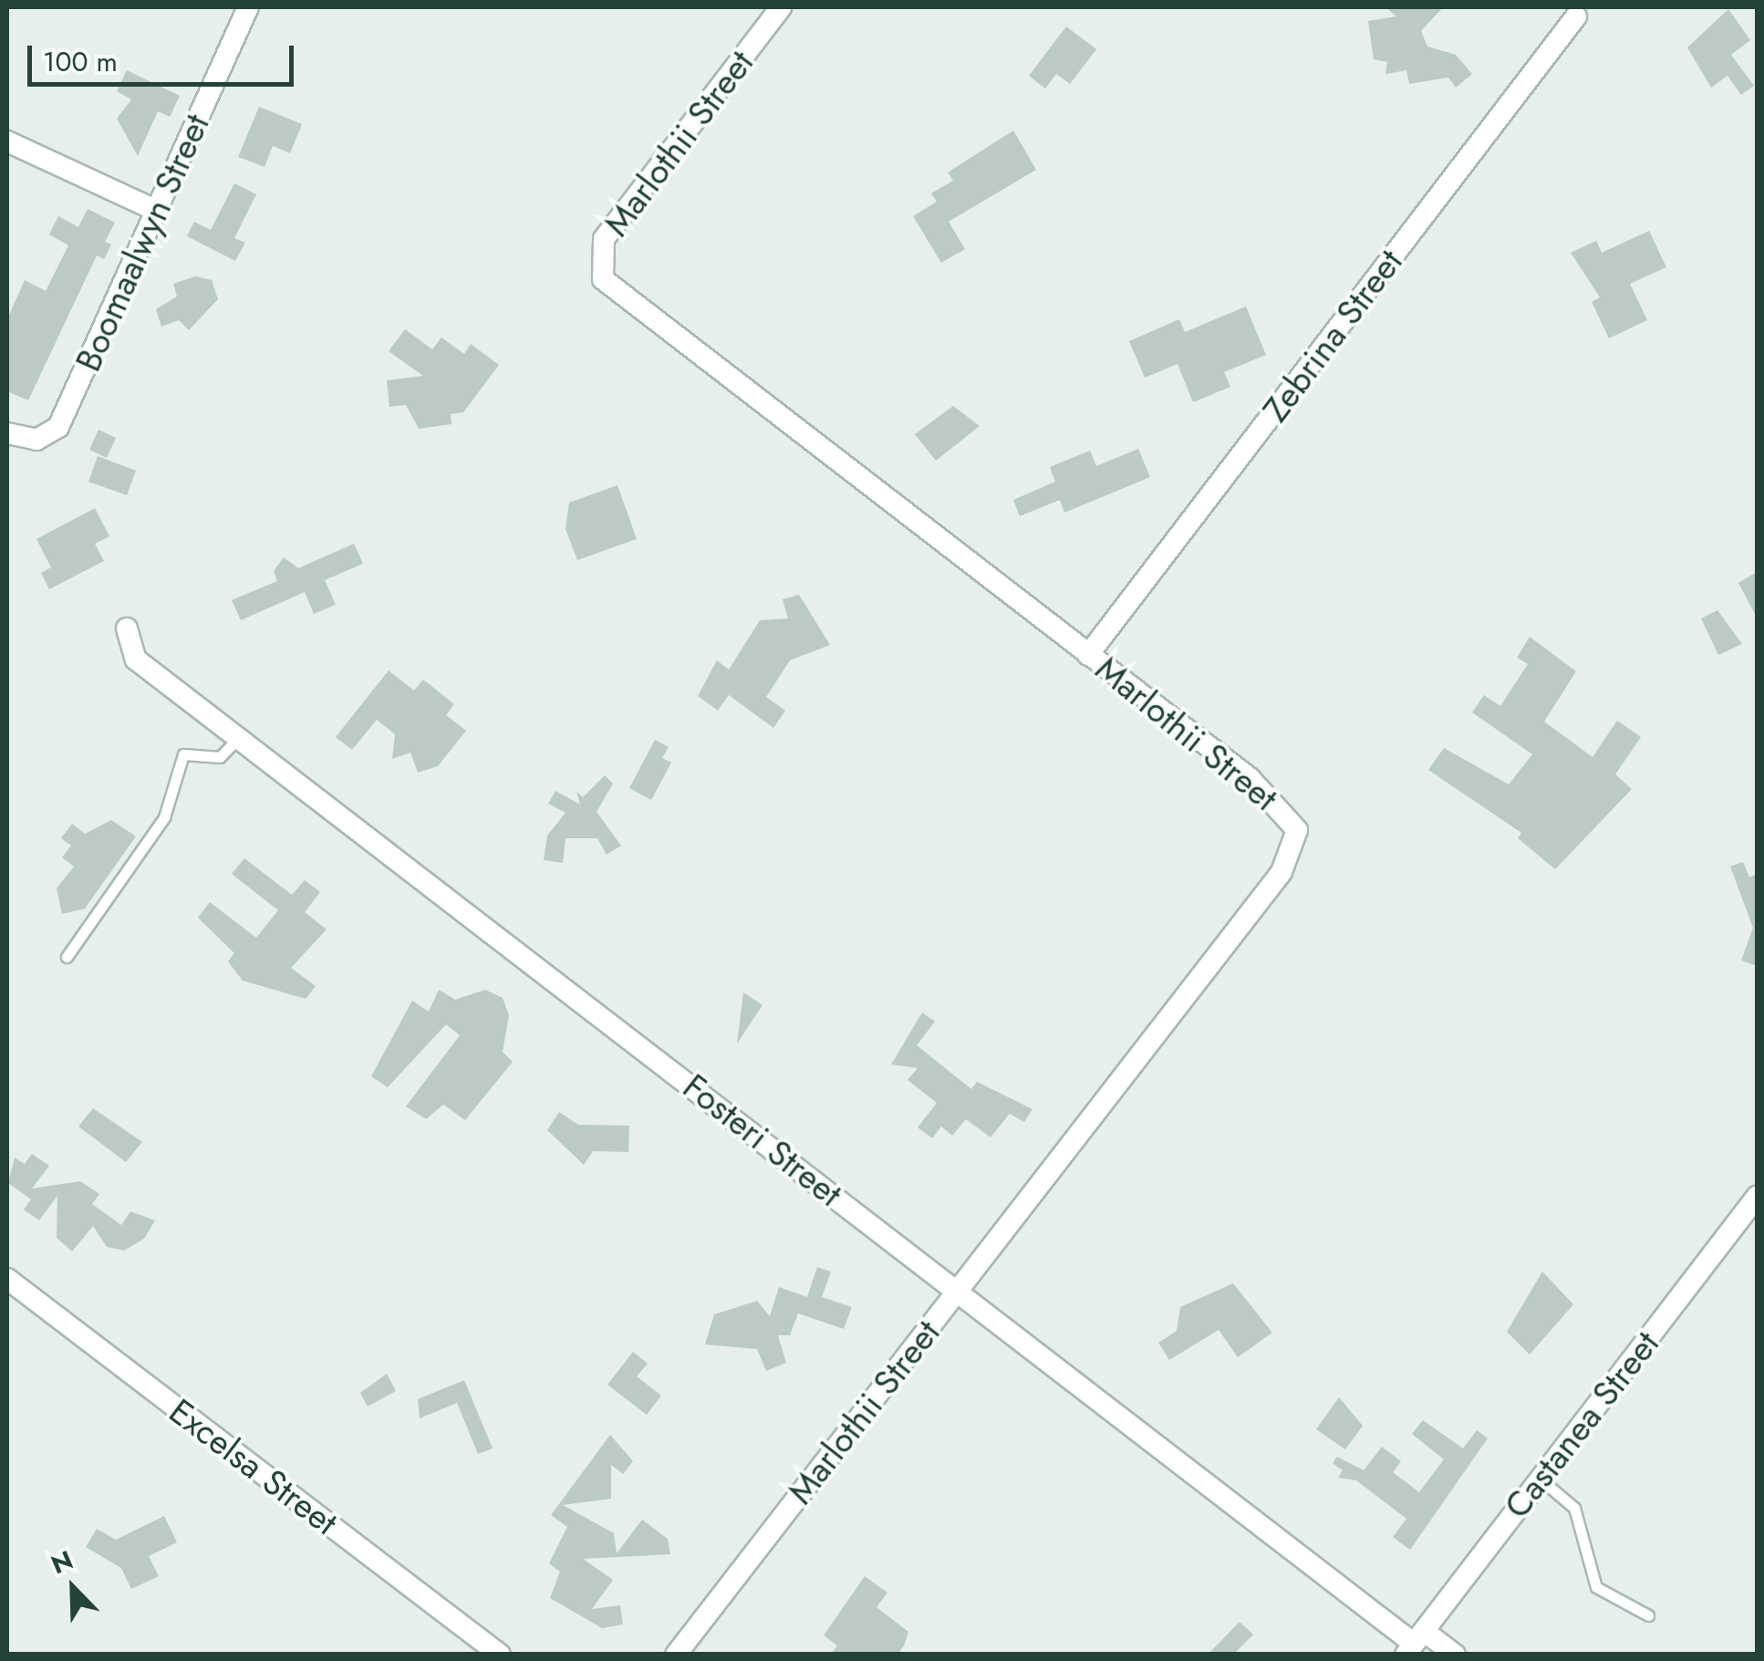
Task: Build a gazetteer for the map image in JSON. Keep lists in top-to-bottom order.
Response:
{
  "streets": {
    "street": [
      "Marlothii Street",
      "Boomaalwyn Street",
      "Zebrina Street",
      "Fosteri Street",
      "Castanea Street",
      "Excelsa Street"
    ]
  },
  "crossings": [
    ["Marlothii Street", "Zebrina Street"],
    ["Marlothii Street", "Fosteri Street"],
    ["Fosteri Street", "Castanea Street"]
  ],
  "scale_bar": "100 m",
  "north": "top left"
}
